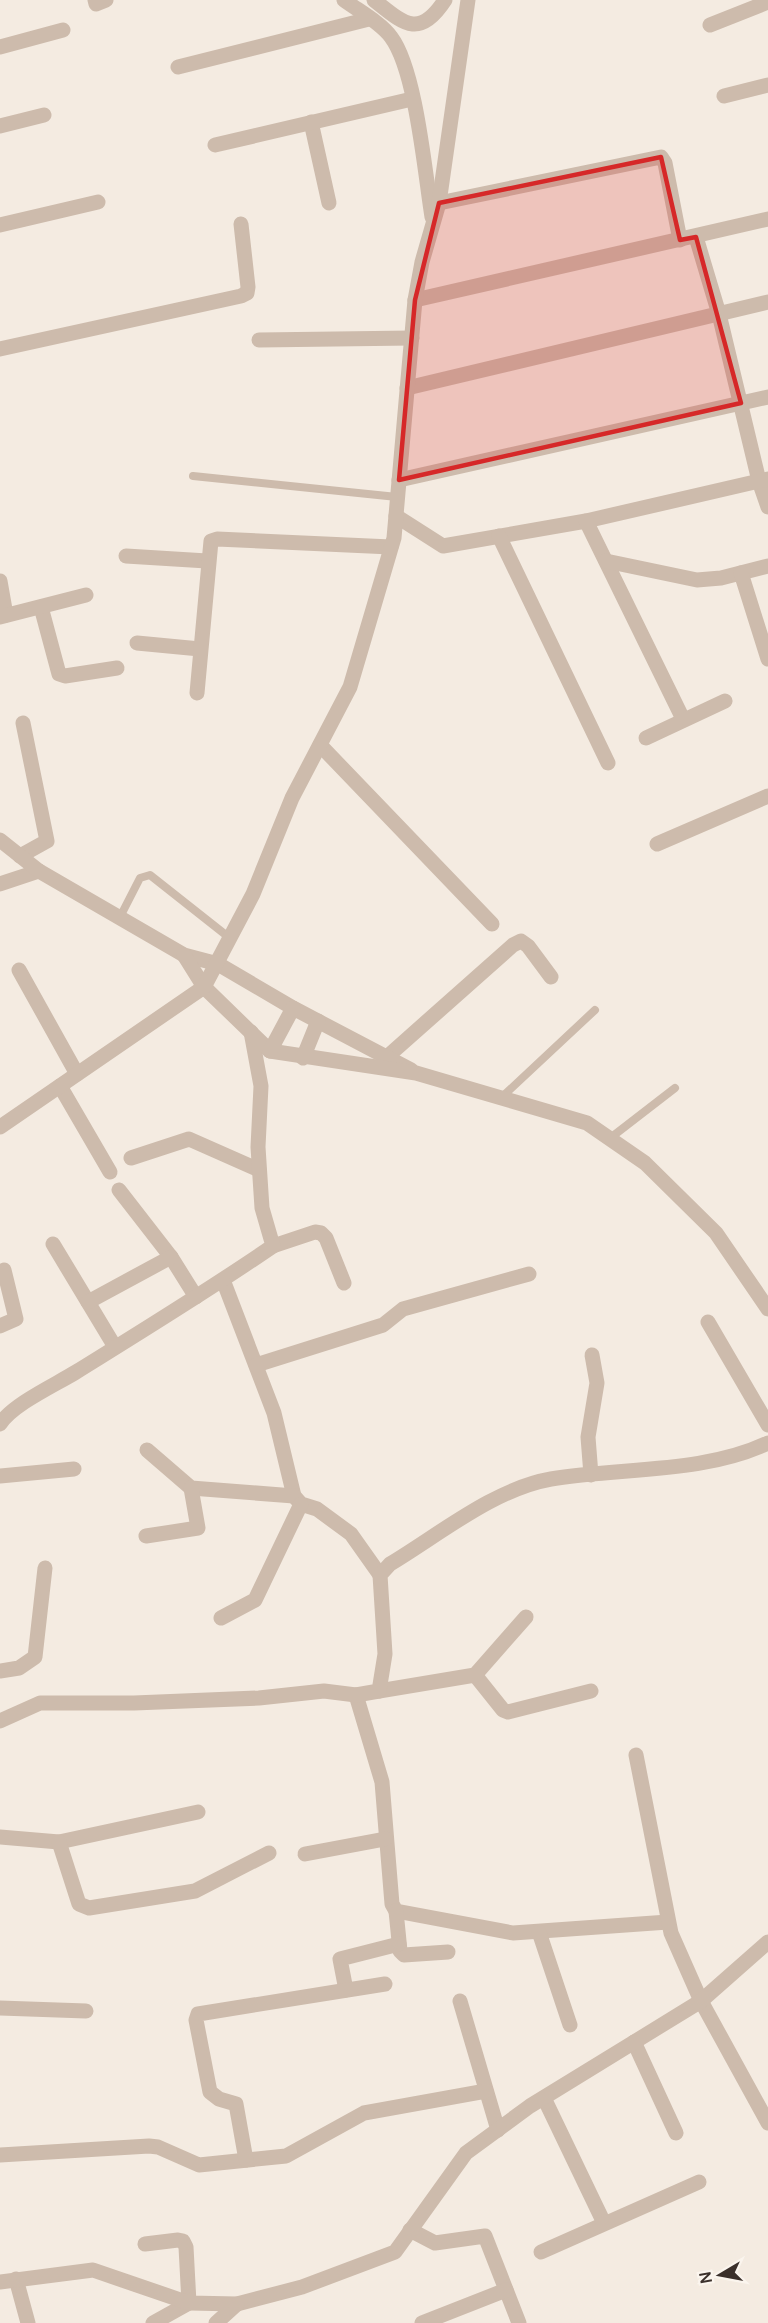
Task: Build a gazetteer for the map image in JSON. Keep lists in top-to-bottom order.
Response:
{
  "north": "left"
}
